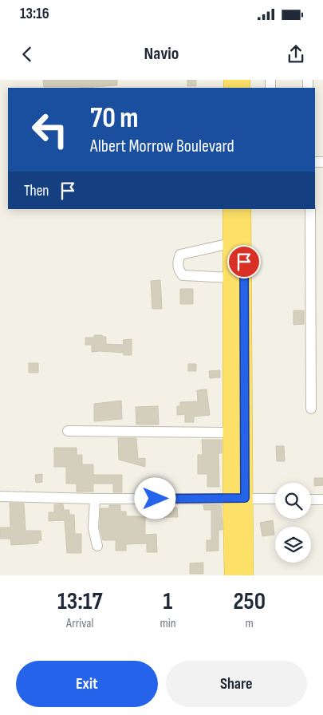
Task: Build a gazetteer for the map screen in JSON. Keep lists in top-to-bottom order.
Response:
{
  "page": {
    "status": "13:16",
    "header": "Navio",
    "turn": ["70 m", "Albert Morrow Boulevard"],
    "then": "Then",
    "eta": [
      "13:17",
      "Arrival",
      "1",
      "min",
      "250",
      "m"
    ],
    "buttons": ["Exit", "Share"]
  }
}
